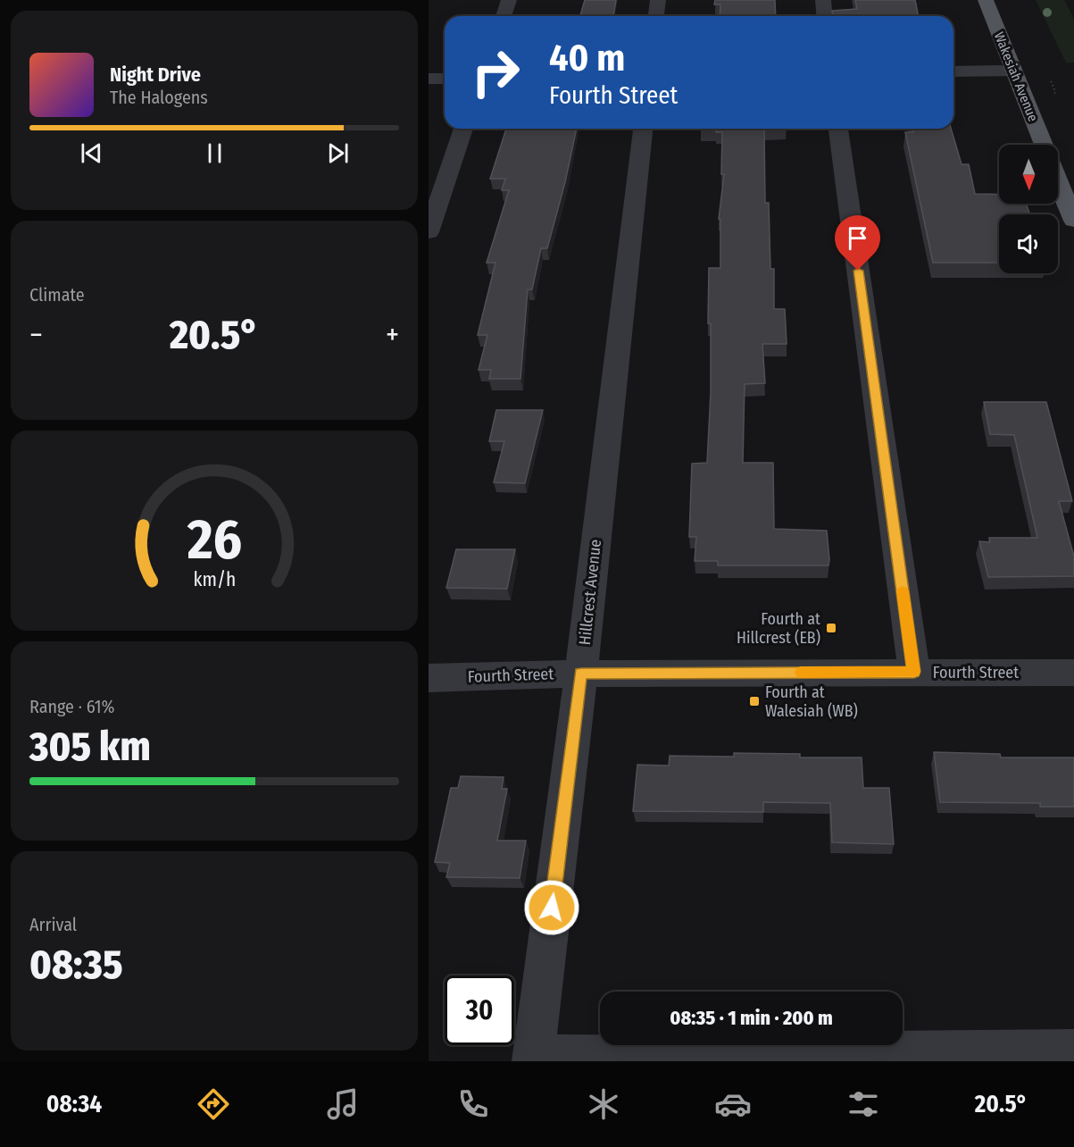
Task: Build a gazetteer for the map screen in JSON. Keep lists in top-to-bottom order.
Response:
{
  "streets": {
    "main road": ["Wakesiah Avenue"],
    "street": ["Hillcrest Avenue", "Fourth Street"]
  },
  "crossings": [
    ["Hillcrest Avenue", "Fourth Street"]
  ],
  "places": {
    "transit": ["Fourth at Hillcrest (EB)", "Fourth at Walesiah (WB)"]
  },
  "north": "bottom",
  "page": {
    "turn": ["40 m", "Fourth Street"],
    "song": ["Night Drive", "The Halogens"],
    "tile": [
      "Climate",
      ["Range · 61%", "305 km"],
      ["Arrival", "08:35"]
    ],
    "heat": ["−", "20.5°", "+"],
    "limit": "30",
    "trip": "08:35 · 1 min · 200 m",
    "tabs": ["08:34", "20.5°"],
    "gauge": ["26", "km/h"]
  }
}
